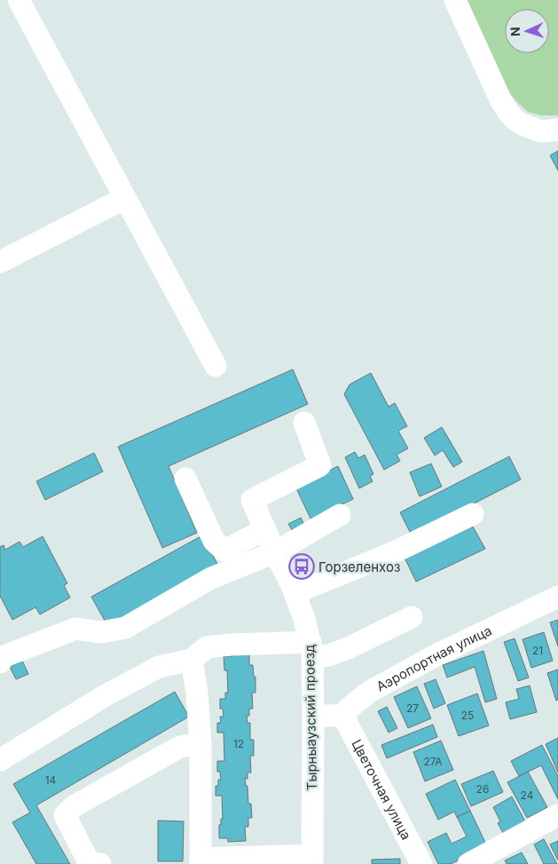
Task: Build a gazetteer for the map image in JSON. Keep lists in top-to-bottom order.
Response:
{
  "streets": {
    "street": ["Аэропортная улица", "Тырныаузский проезд", "Цветочная улица"]
  },
  "crossings": [
    ["Аэропортная улица", "Цветочная улица"]
  ],
  "places": {
    "bus stop": ["Горзеленхоз"]
  },
  "house_numbers": [
    "21",
    "27",
    "25",
    "12",
    "27А",
    "14",
    "26",
    "24"
  ],
  "north": "left"
}
